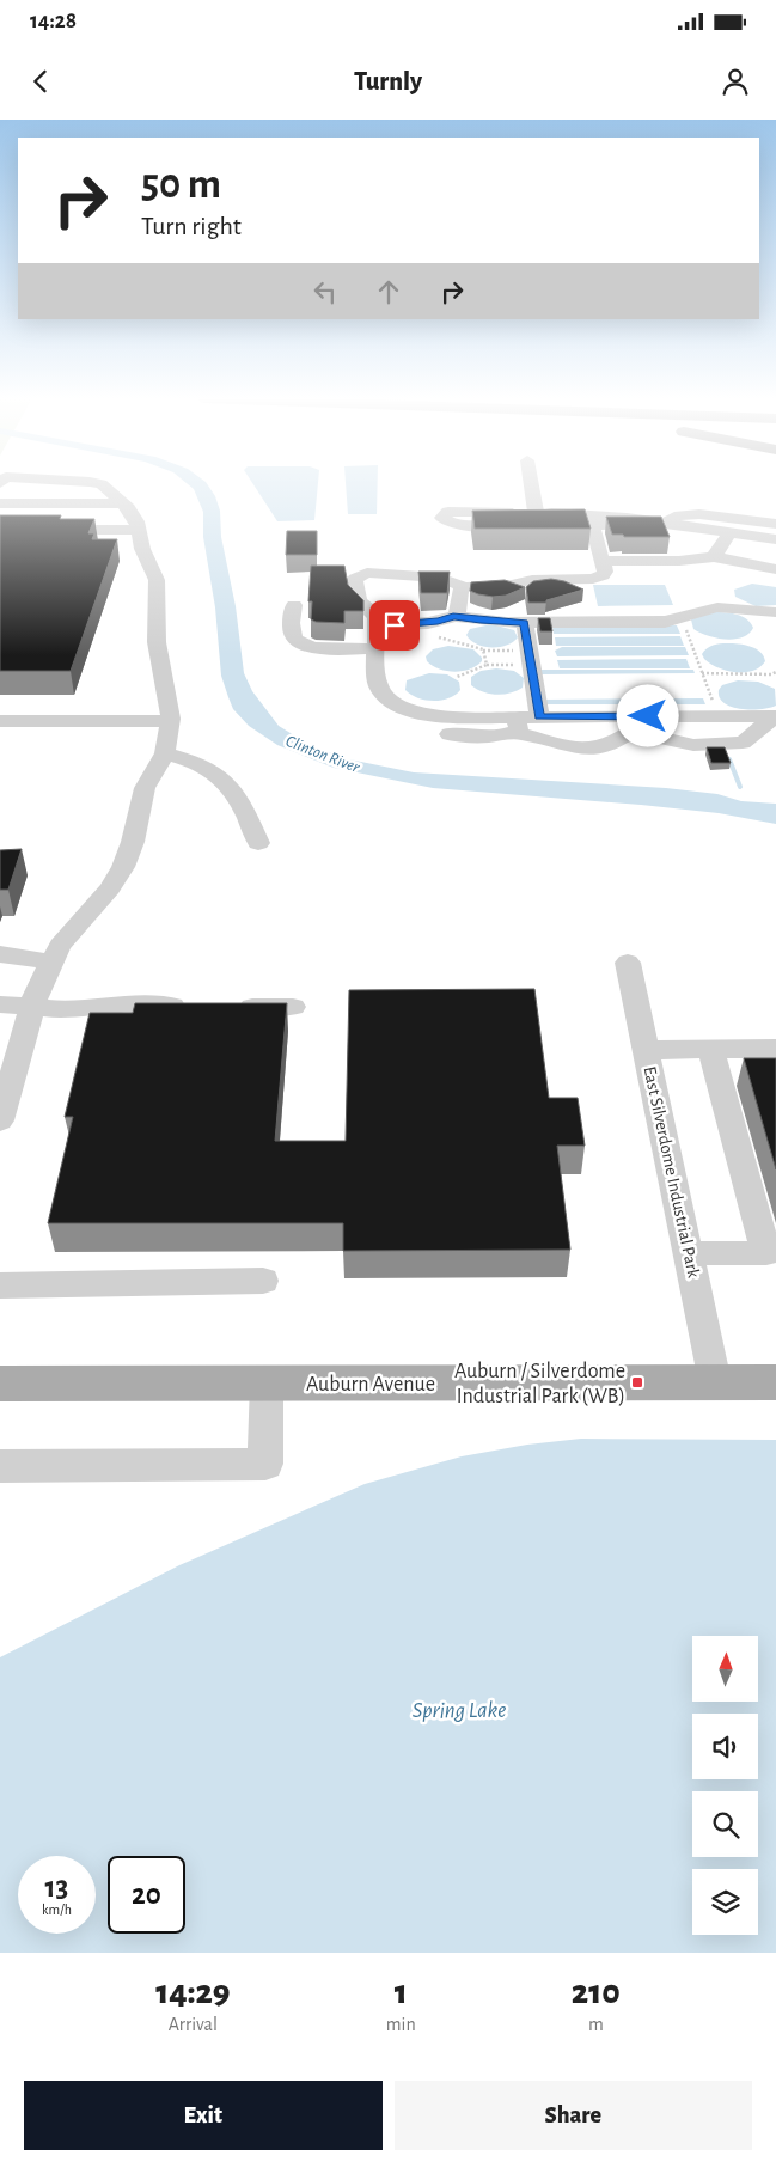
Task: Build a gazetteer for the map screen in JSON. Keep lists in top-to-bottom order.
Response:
{
  "streets": {
    "main road": ["Auburn Avenue"],
    "street": ["East Silverdome Industrial Park"]
  },
  "crossings": [
    ["East Silverdome Industrial Park", "Auburn Avenue"]
  ],
  "water": ["Clinton River", "Spring Lake"],
  "places": {
    "transit": ["Auburn / Silverdome Industrial Park (WB)"]
  },
  "north": "top",
  "page": {
    "status": "14:28",
    "header": "Turnly",
    "turn": ["50 m", "Turn right"],
    "speed": "13 km/h",
    "limit": "20",
    "eta": [
      "14:29",
      "Arrival",
      "1",
      "min",
      "210",
      "m"
    ],
    "buttons": ["Exit", "Share"]
  }
}
